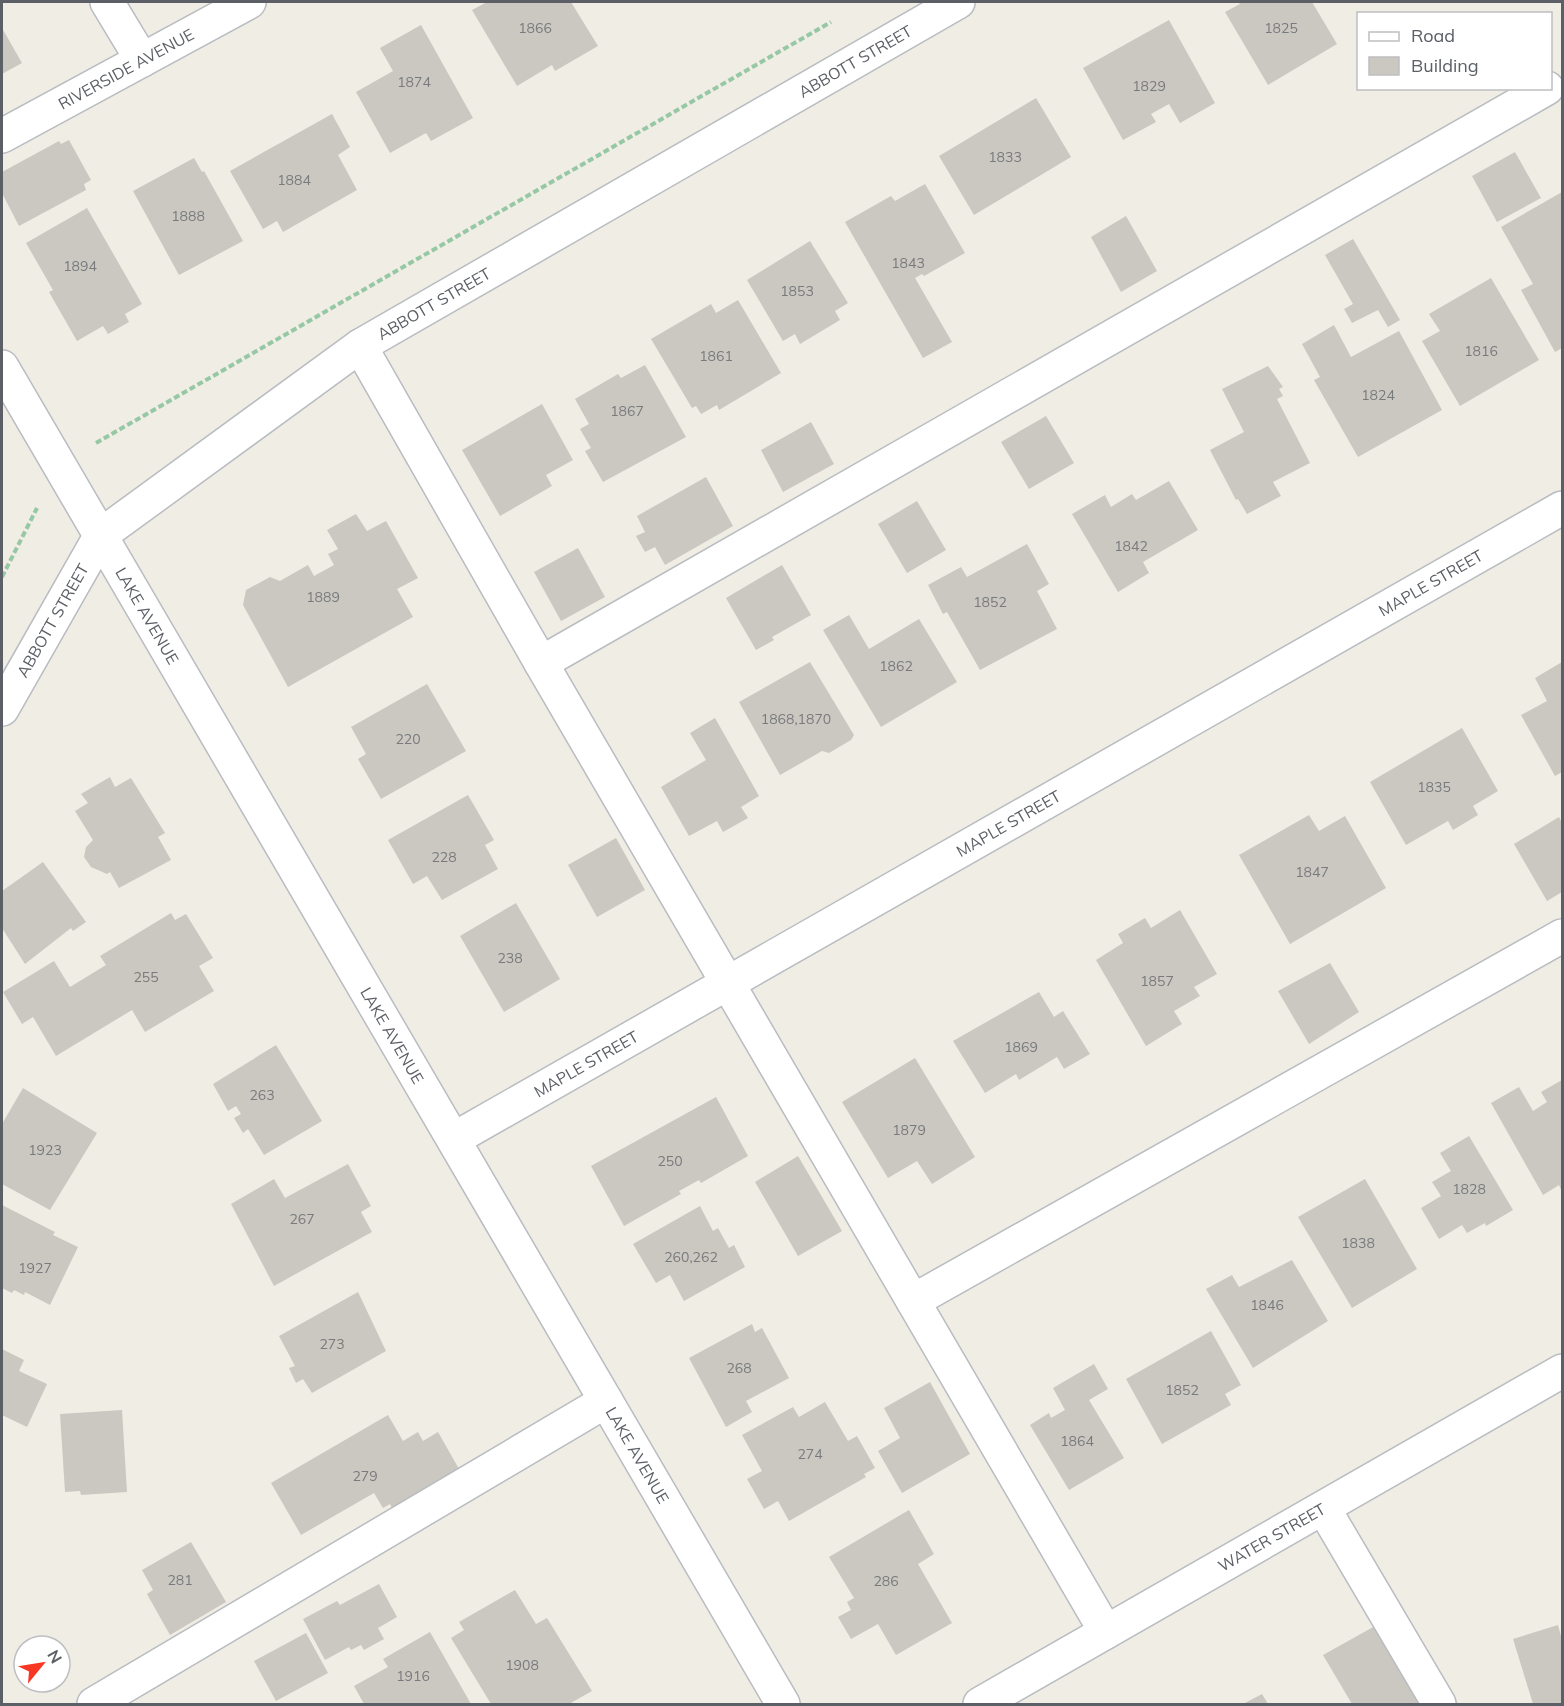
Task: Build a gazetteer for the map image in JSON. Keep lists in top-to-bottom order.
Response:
{
  "streets": {
    "street": [
      "ABBOTT STREET",
      "RIVERSIDE AVENUE",
      "MAPLE STREET",
      "LAKE AVENUE",
      "WATER STREET"
    ]
  },
  "crossings": [
    ["ABBOTT STREET", "LAKE AVENUE"],
    ["MAPLE STREET", "LAKE AVENUE"]
  ],
  "house_numbers": [
    "1866",
    "1825",
    "1874",
    "1829",
    "1833",
    "1884",
    "1888",
    "1843",
    "1894",
    "1853",
    "1816",
    "1861",
    "1824",
    "1867",
    "1842",
    "1889",
    "1852",
    "1862",
    "1868,1870",
    "220",
    "1835",
    "228",
    "1847",
    "238",
    "255",
    "1857",
    "1869",
    "263",
    "1879",
    "1923",
    "250",
    "1828",
    "267",
    "1838",
    "260,262",
    "1927",
    "1846",
    "273",
    "268",
    "1852",
    "1864",
    "274",
    "279",
    "281",
    "286",
    "1908",
    "1916"
  ],
  "legend": ["Road", "Building"],
  "north": "top right"
}
